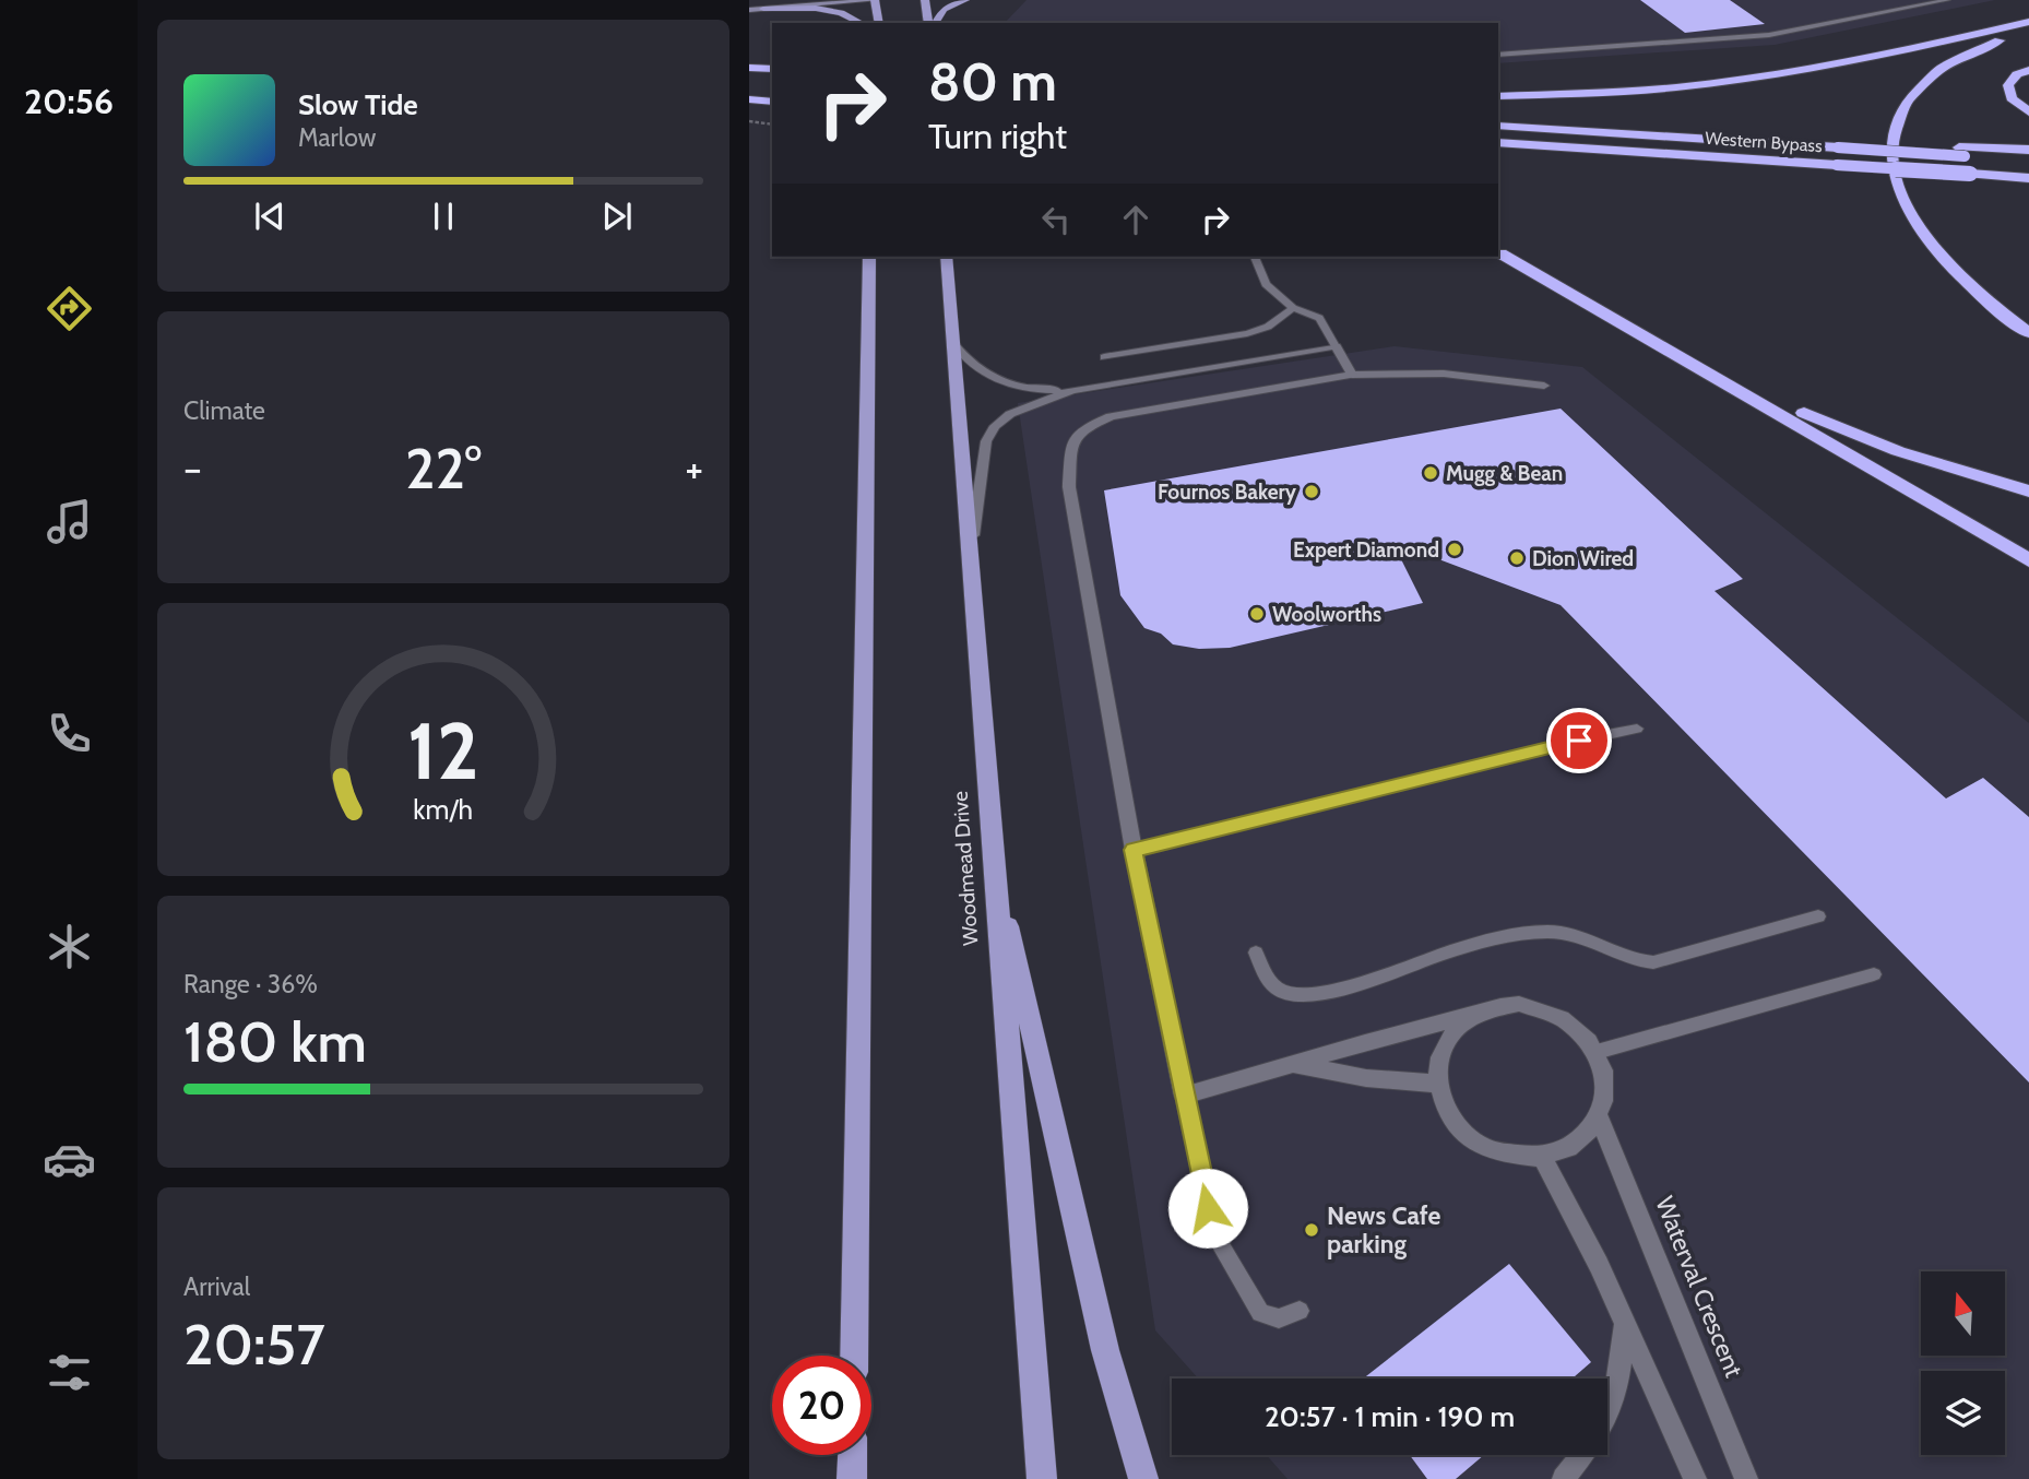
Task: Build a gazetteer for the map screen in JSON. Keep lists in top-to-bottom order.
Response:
{
  "streets": {
    "highway": ["Western Bypass"],
    "main road": ["Woodmead Drive"],
    "street": ["Waterval Crescent"]
  },
  "places": [
    "Mugg & Bean",
    "Fournos Bakery",
    "Expert Diamond",
    "Dion Wired",
    "Woolworths",
    "News Cafe parking"
  ],
  "north": "top",
  "page": {
    "tabs": "20:56",
    "turn": ["80 m", "Turn right"],
    "song": ["Slow Tide", "Marlow"],
    "tile": [
      "Climate",
      ["Range · 36%", "180 km"],
      ["Arrival", "20:57"]
    ],
    "heat": ["−", "22°", "+"],
    "limit": "20",
    "trip": "20:57 · 1 min · 190 m",
    "gauge": ["12", "km/h"]
  }
}
